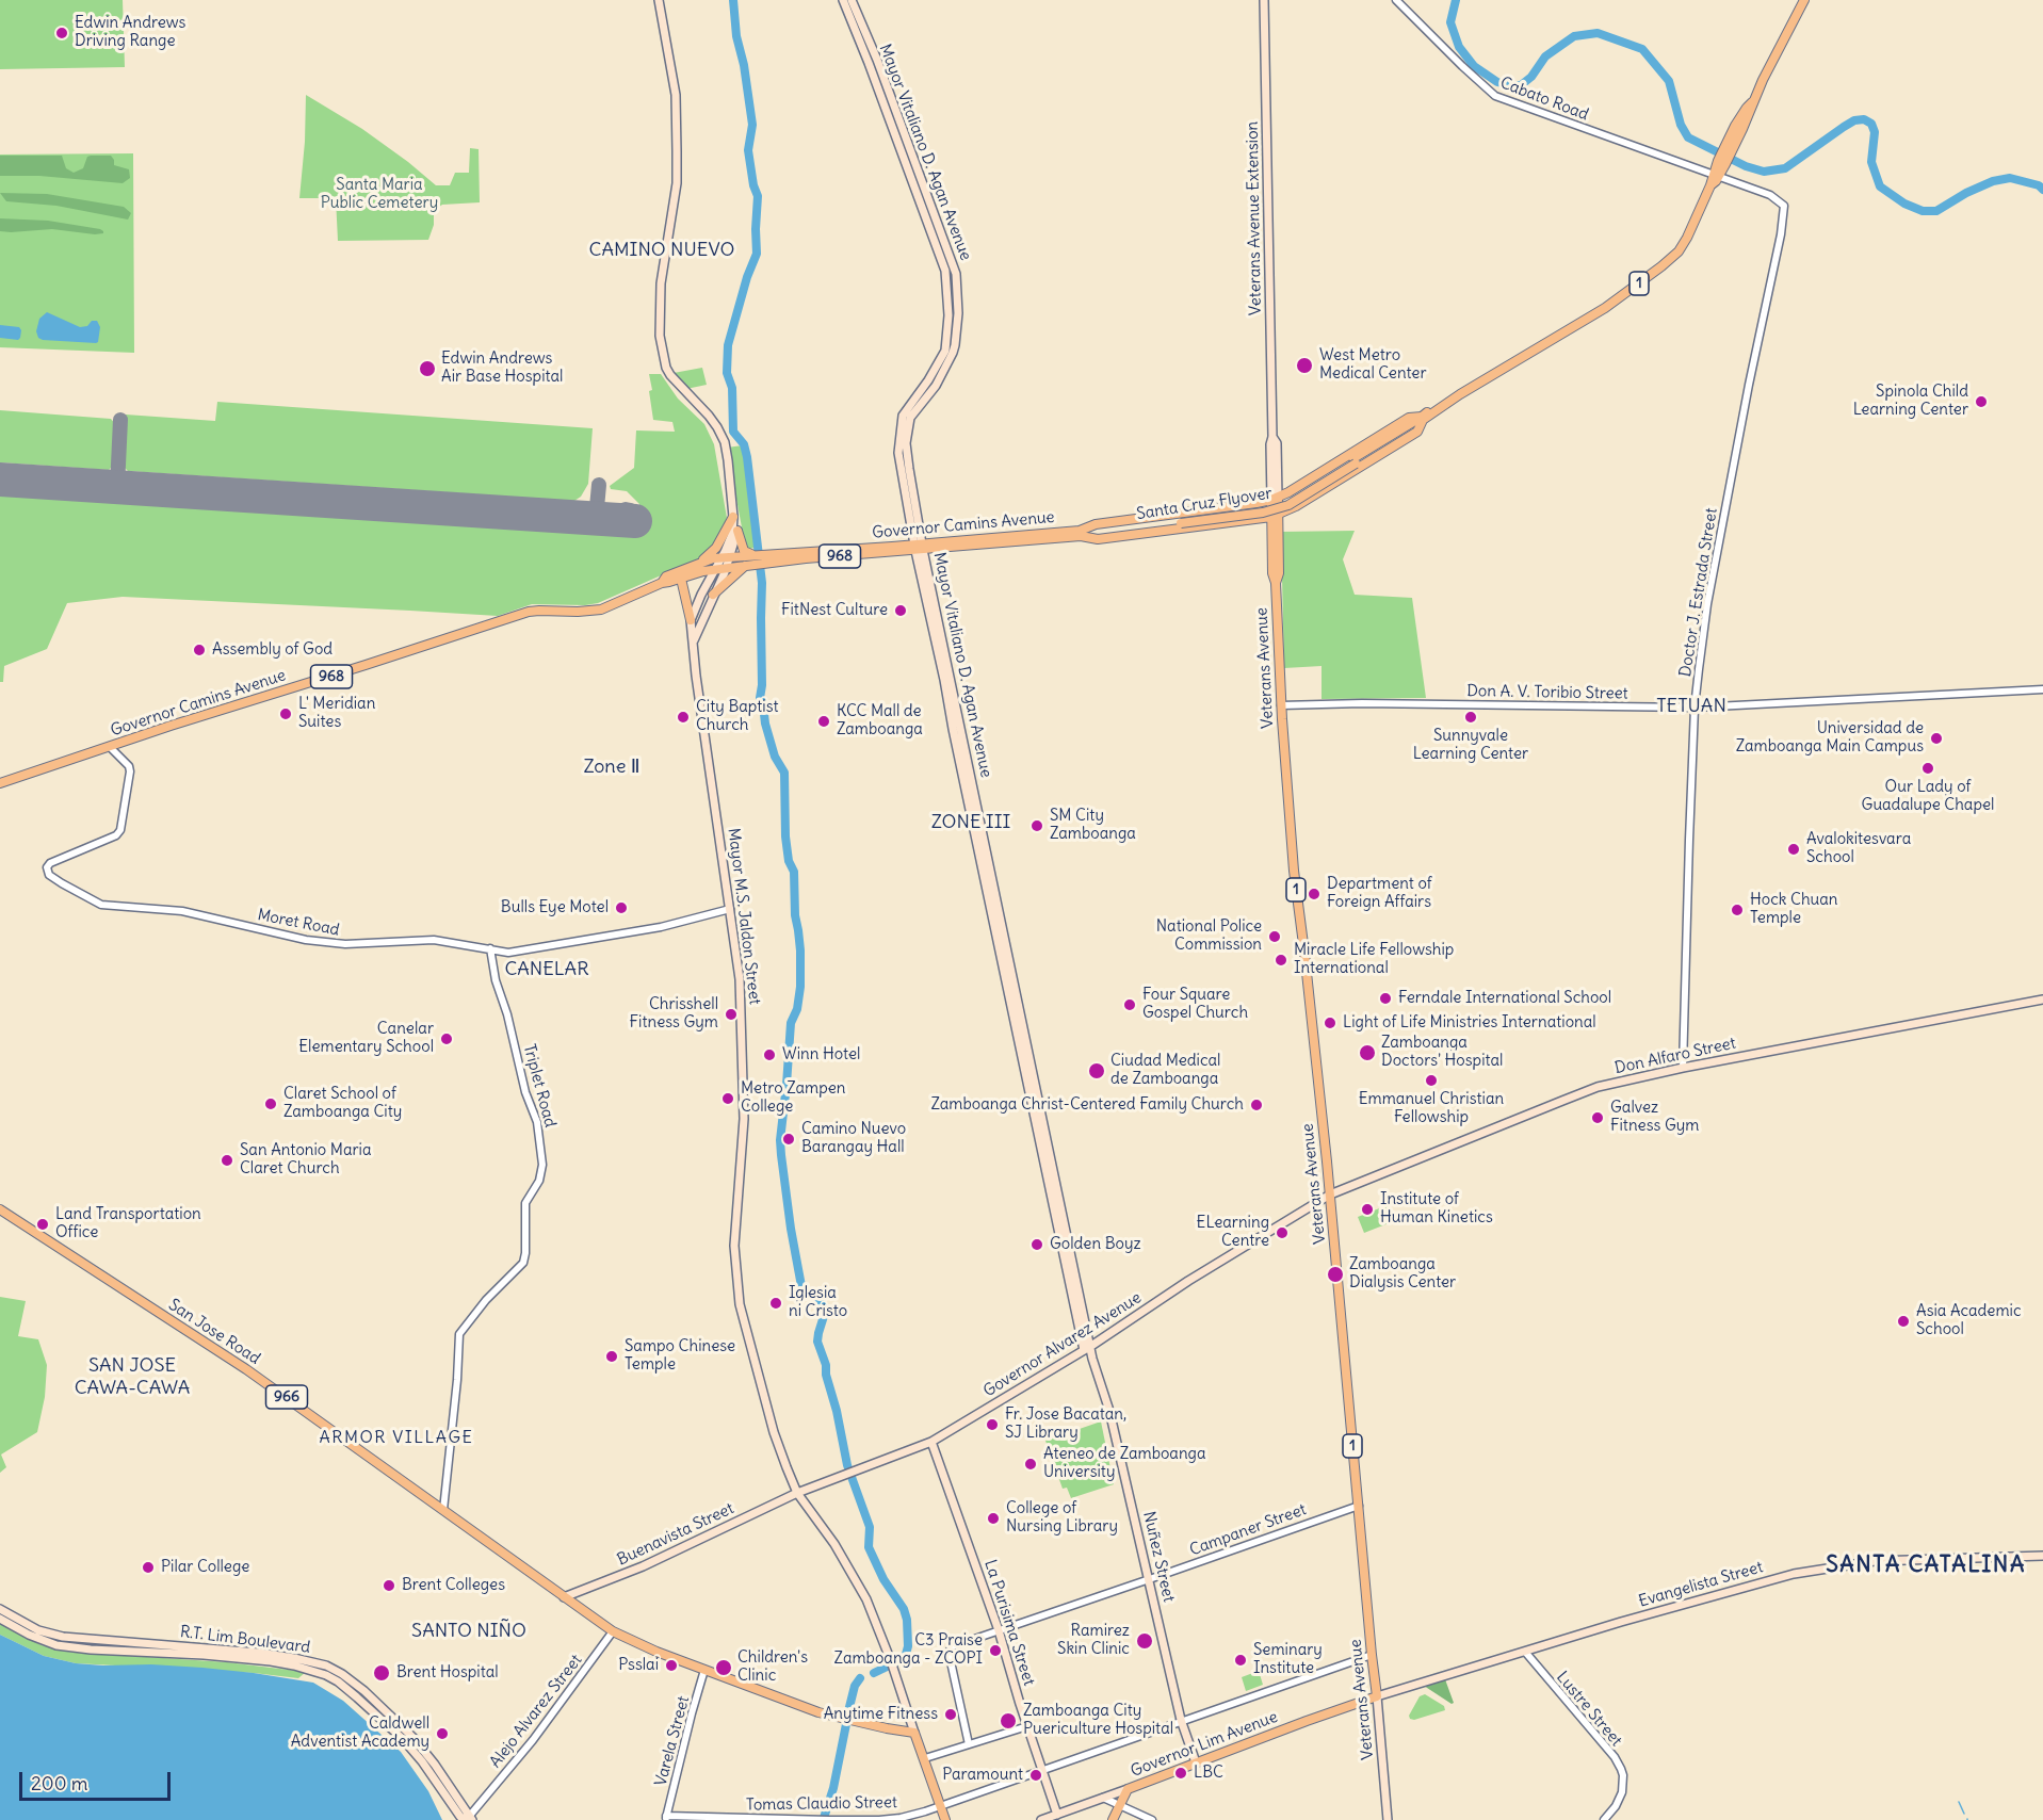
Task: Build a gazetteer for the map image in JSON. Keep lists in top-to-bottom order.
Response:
{
  "streets": {
    "main road": [
      "Mayor Vitaliano D. Agan Avenue",
      "Veterans Avenue Extension",
      "1",
      "Santa Cruz Flyover",
      "Governor Camins Avenue",
      "968",
      "Veterans Avenue",
      "Mayor M.S. Jaldon Street",
      "Don Alfaro Street",
      "San Jose Road",
      "Governor Alvarez Avenue",
      "966",
      "Buenavista Street",
      "Nuñez Street",
      "Evangelista Street",
      "La Purisima Street",
      "R.T. Lim Boulevard",
      "Governor Lim Avenue"
    ],
    "street": [
      "Cabato Road",
      "Doctor J. Estrada Street",
      "Don A. V. Toribio Street",
      "Moret Road",
      "Triplet Road",
      "Campaner Street",
      "Lustre Street",
      "Alejo Alvarez Street",
      "Varela Street",
      "Tomas Claudio Street"
    ]
  },
  "crossings": [
    ["Cabato Road", "1"],
    ["Cabato Road", "Doctor J. Estrada Street"],
    ["Mayor Vitaliano D. Agan Avenue", "Governor Camins Avenue"],
    ["Mayor Vitaliano D. Agan Avenue", "Governor Alvarez Avenue"],
    ["Mayor Vitaliano D. Agan Avenue", "Nuñez Street"],
    ["Veterans Avenue Extension", "1"],
    ["Veterans Avenue Extension", "Governor Camins Avenue"],
    ["1", "Santa Cruz Flyover"],
    ["1", "Governor Camins Avenue"],
    ["1", "Doctor J. Estrada Street"],
    ["1", "Veterans Avenue"],
    ["Santa Cruz Flyover", "Governor Camins Avenue"],
    ["Governor Camins Avenue", "Veterans Avenue"],
    ["Governor Camins Avenue", "Mayor M.S. Jaldon Street"],
    ["Governor Camins Avenue", "Moret Road"],
    ["Doctor J. Estrada Street", "Don A. V. Toribio Street"],
    ["Doctor J. Estrada Street", "Don Alfaro Street"],
    ["Veterans Avenue", "Don A. V. Toribio Street"],
    ["Veterans Avenue", "Don Alfaro Street"],
    ["Veterans Avenue", "Governor Alvarez Avenue"],
    ["Veterans Avenue", "Campaner Street"],
    ["Veterans Avenue", "Evangelista Street"],
    ["Veterans Avenue", "Governor Lim Avenue"],
    ["Veterans Avenue", "Tomas Claudio Street"],
    ["Mayor M.S. Jaldon Street", "Moret Road"],
    ["Mayor M.S. Jaldon Street", "Governor Alvarez Avenue"],
    ["Mayor M.S. Jaldon Street", "966"],
    ["Mayor M.S. Jaldon Street", "Buenavista Street"],
    ["Moret Road", "Triplet Road"],
    ["Don Alfaro Street", "Governor Alvarez Avenue"],
    ["Triplet Road", "San Jose Road"],
    ["San Jose Road", "966"],
    ["San Jose Road", "Buenavista Street"],
    ["Governor Alvarez Avenue", "Buenavista Street"],
    ["Governor Alvarez Avenue", "La Purisima Street"],
    ["966", "Buenavista Street"],
    ["966", "Alejo Alvarez Street"],
    ["966", "Varela Street"],
    ["Campaner Street", "Nuñez Street"],
    ["Campaner Street", "La Purisima Street"],
    ["Nuñez Street", "Governor Lim Avenue"],
    ["Nuñez Street", "Tomas Claudio Street"],
    ["Evangelista Street", "Lustre Street"],
    ["Evangelista Street", "Governor Lim Avenue"],
    ["La Purisima Street", "Governor Lim Avenue"],
    ["La Purisima Street", "Tomas Claudio Street"],
    ["R.T. Lim Boulevard", "Alejo Alvarez Street"],
    ["Varela Street", "Tomas Claudio Street"]
  ],
  "districts": [
    "CAMINO NUEVO",
    "TETUAN",
    "Zone Ⅱ",
    "ZONE III",
    "CANELAR",
    "SAN JOSE CAWA-CAWA",
    "ARMOR VILLAGE",
    "SANTA CATALINA",
    "SANTO NIÑO"
  ],
  "parks": ["Santa Maria Public Cemetery"],
  "places": [
    "Edwin Andrews Driving Range",
    "West Metro Medical Center",
    "Edwin Andrews Air Base Hospital",
    "Spinola Child Learning Center",
    "FitNest Culture",
    "Assembly of God",
    "L' Meridian Suites",
    "City Baptist Church",
    "Sunnyvale Learning Center",
    "KCC Mall de Zamboanga",
    "Universidad de Zamboanga Main Campus",
    "Our Lady of Guadalupe Chapel",
    "SM City Zamboanga",
    "Avalokitesvara School",
    "Department of Foreign Affairs",
    "Bulls Eye Motel",
    "Hock Chuan Temple",
    "National Police Commission",
    "Miracle Life Fellowship International",
    "Ferndale International School",
    "Four Square Gospel Church",
    "Chrisshell Fitness Gym",
    "Light of Life Ministries International",
    "Canelar Elementary School",
    "Zamboanga Doctors' Hospital",
    "Winn Hotel",
    "Ciudad Medical de Zamboanga",
    "Emmanuel Christian Fellowship",
    "Metro Zampen College",
    "Claret School of Zamboanga City",
    "Zamboanga Christ-Centered Family Church",
    "Galvez Fitness Gym",
    "Camino Nuevo Barangay Hall",
    "San Antonio Maria Claret Church",
    "Institute of Human Kinetics",
    "Land Transportation Office",
    "ELearning Centre",
    "Golden Boyz",
    "Zamboanga Dialysis Center",
    "Iglesia ni Cristo",
    "Asia Academic School",
    "Sampo Chinese Temple",
    "Fr. Jose Bacatan, SJ Library",
    "Ateneo de Zamboanga University",
    "College of Nursing Library",
    "Pilar College",
    "Brent Colleges",
    "Ramirez Skin Clinic",
    "C3 Praise Zamboanga - ZCOPI",
    "Seminary Institute",
    "Psslai",
    "Children's Clinic",
    "Brent Hospital",
    "Anytime Fitness",
    "Zamboanga City Puericulture Hospital",
    "Caldwell Adventist Academy",
    "LBC",
    "Paramount"
  ],
  "scale_bar": "200 m"
}
